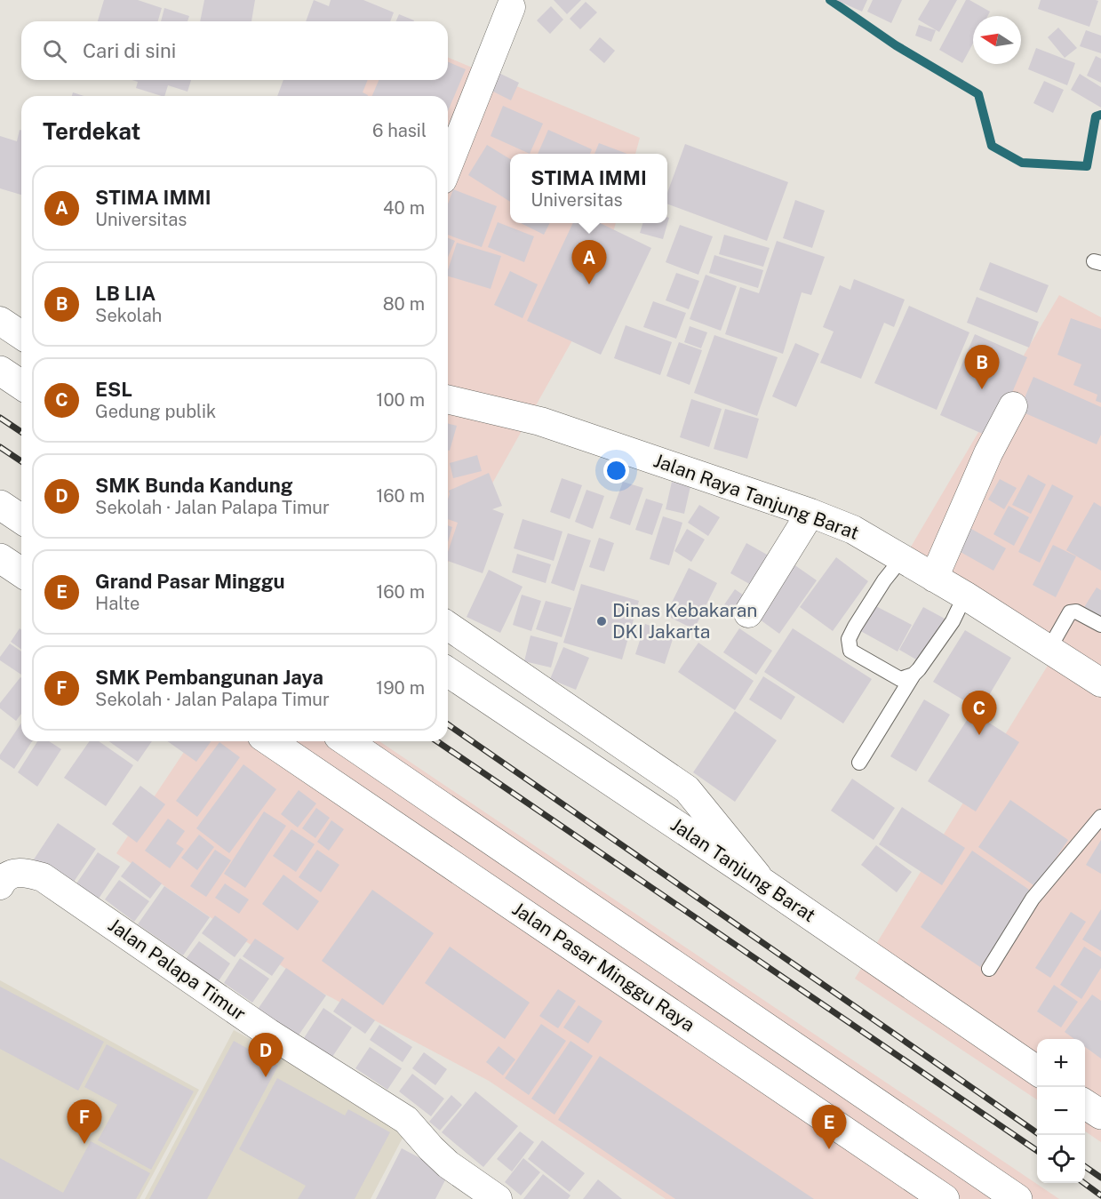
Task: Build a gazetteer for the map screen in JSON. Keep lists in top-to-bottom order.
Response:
{
  "streets": {
    "main road": ["Jalan Tanjung Barat", "Jalan Pasar Minggu Raya"],
    "street": ["Jalan Raya Tanjung Barat", "Jalan Palapa Timur"]
  },
  "places": ["Dinas Kebakaran DKI Jakarta"],
  "north": "left",
  "page": {
    "search": "Cari di sini",
    "heading": ["Terdekat", "6 hasil"],
    "popup": ["STIMA IMMI", "Universitas"],
    "list": [
      {
        "mark": "A",
        "name": "STIMA IMMI",
        "note": "Universitas",
        "value": "40 m"
      },
      {
        "mark": "B",
        "name": "LB LIA",
        "note": "Sekolah",
        "value": "80 m"
      },
      {
        "mark": "C",
        "name": "ESL",
        "note": "Gedung publik",
        "value": "100 m"
      },
      {
        "mark": "D",
        "name": "SMK Bunda Kandung",
        "note": "Sekolah · Jalan Palapa Timur",
        "value": "160 m"
      },
      {
        "mark": "E",
        "name": "Grand Pasar Minggu",
        "note": "Halte",
        "value": "160 m"
      },
      {
        "mark": "F",
        "name": "SMK Pembangunan Jaya",
        "note": "Sekolah · Jalan Palapa Timur",
        "value": "190 m"
      }
    ],
    "pins": [
      "A",
      "B",
      "C",
      "D",
      "F",
      "E"
    ],
    "map_buttons": ["+", "−"]
  }
}
